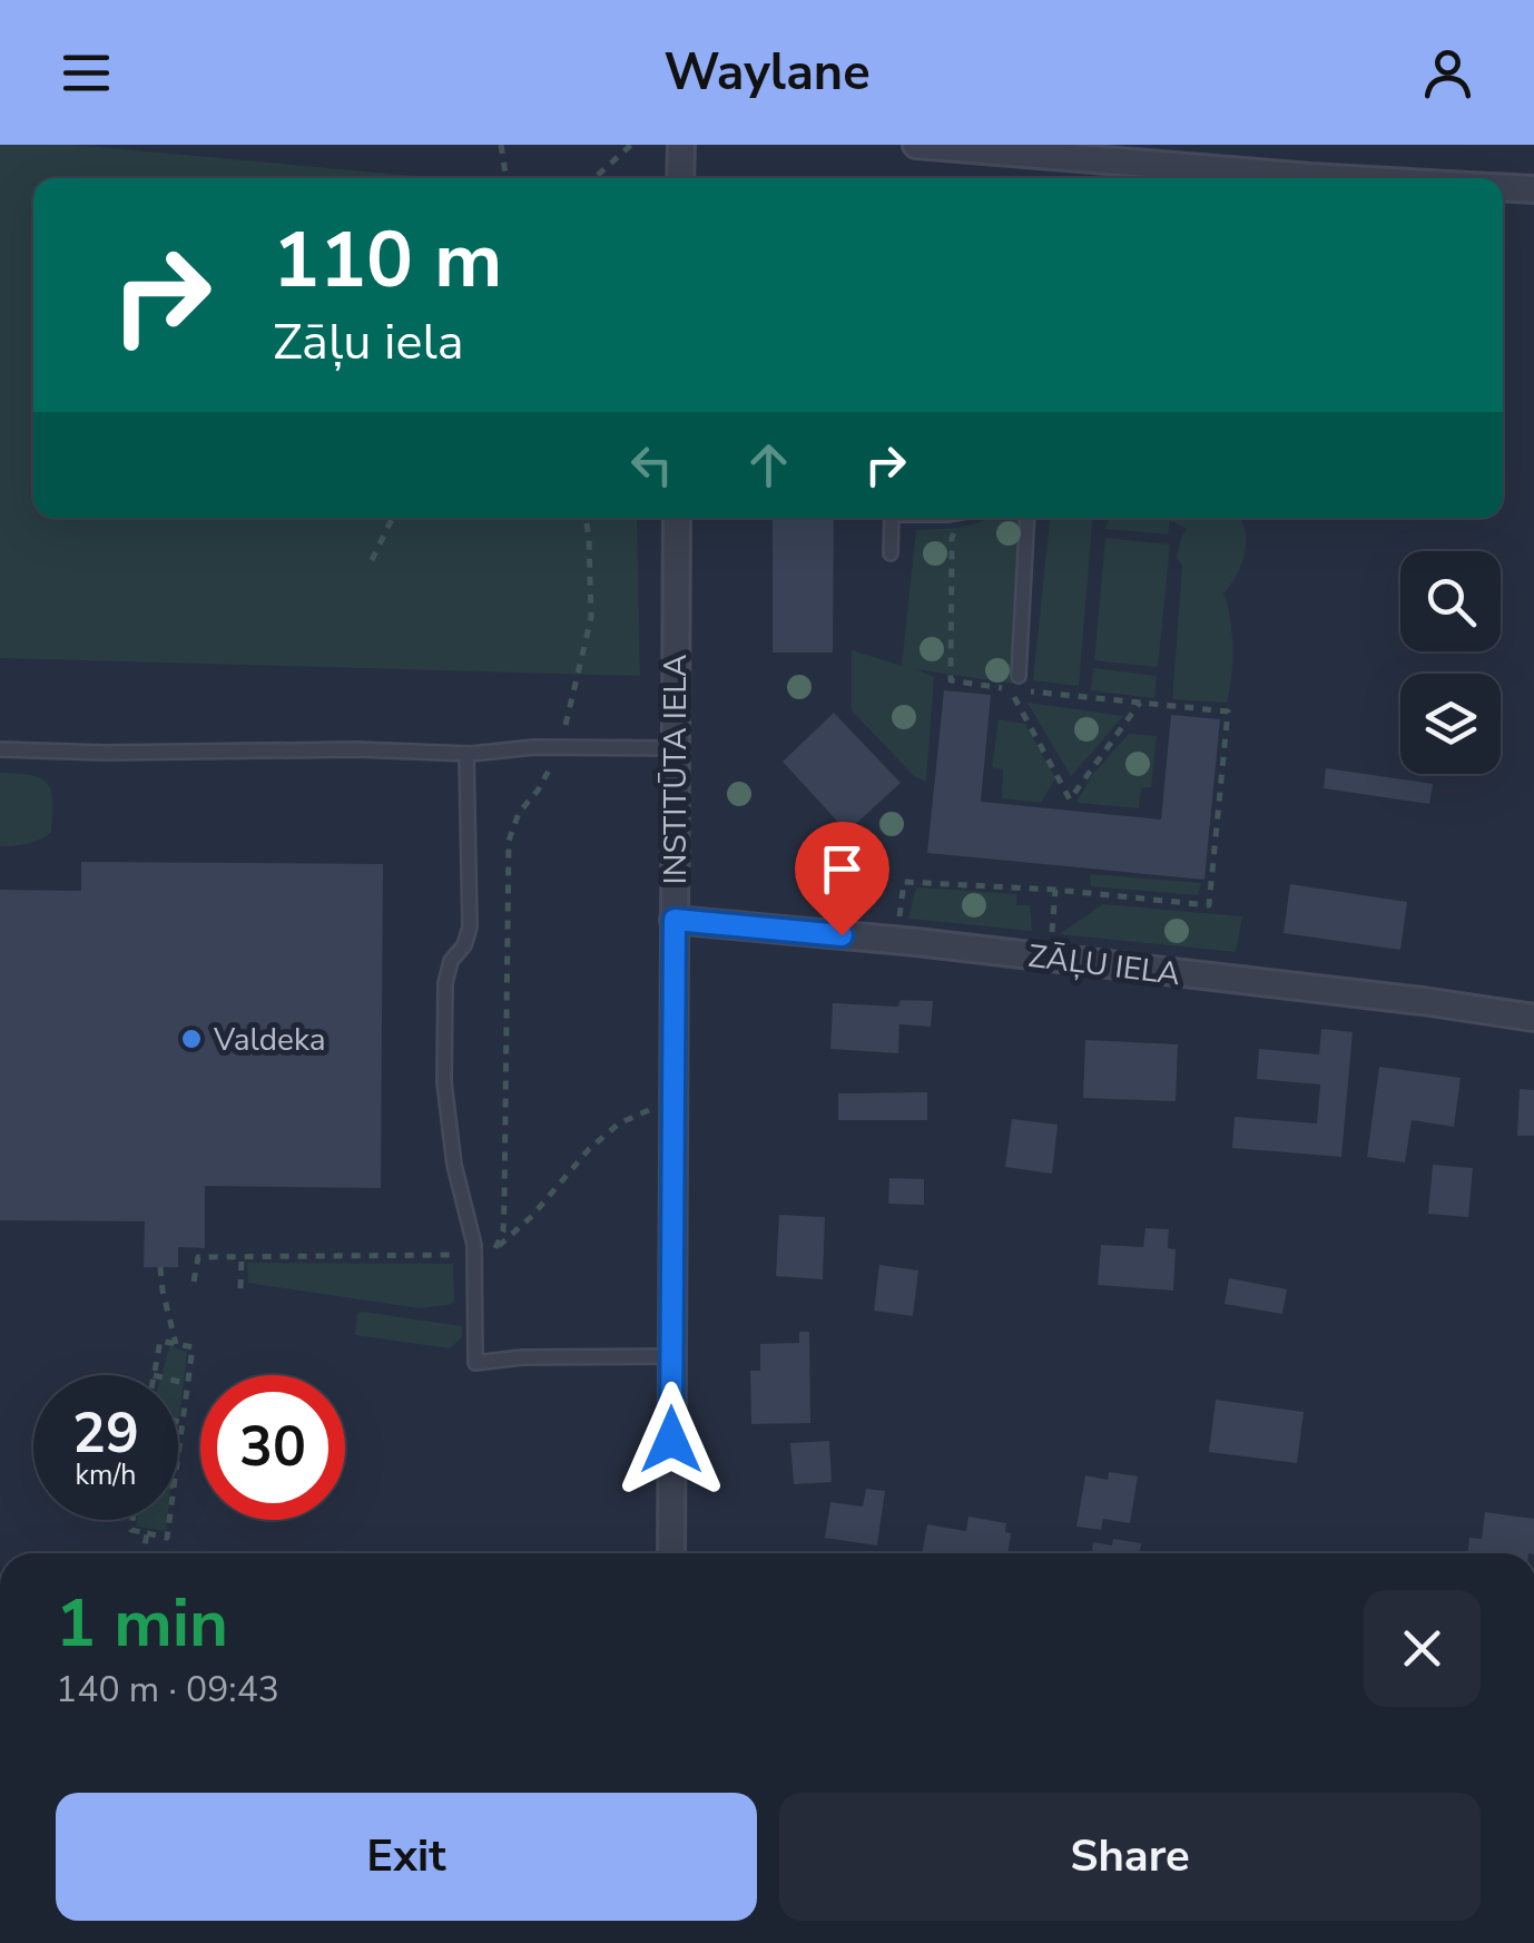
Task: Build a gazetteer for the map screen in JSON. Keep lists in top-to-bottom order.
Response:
{
  "streets": {
    "street": ["INSTITŪTA IELA", "ZĀĻU IELA"]
  },
  "crossings": [
    ["INSTITŪTA IELA", "ZĀĻU IELA"]
  ],
  "places": ["Valdeka"],
  "page": {
    "header": "Waylane",
    "turn": ["110 m", "Zāļu iela"],
    "speed": "29 km/h",
    "limit": "30",
    "heading": ["1 min", "140 m · 09:43"],
    "buttons": ["Exit", "Share"]
  }
}
